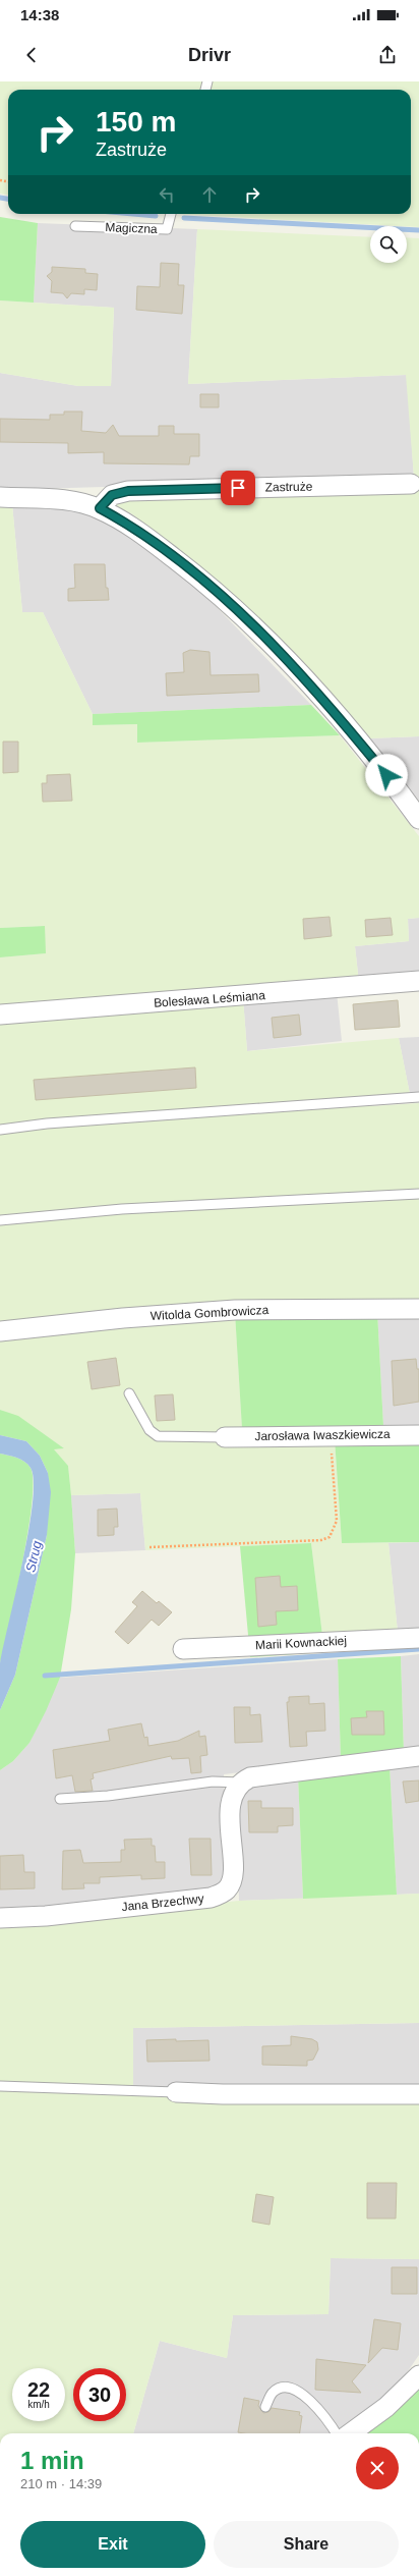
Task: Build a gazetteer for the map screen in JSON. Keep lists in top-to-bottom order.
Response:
{
  "streets": {
    "street": [
      "Zastruże",
      "Bolesława Leśmiana",
      "Witolda Gombrowicza",
      "Jarosława Iwaszkiewicza",
      "Marii Kownackiej",
      "Jana Brzechwy"
    ],
    "lane": ["Magiczna"]
  },
  "water": ["Strug"],
  "page": {
    "status": "14:38",
    "header": "Drivr",
    "turn": ["150 m", "Zastruże"],
    "speed": "22 km/h",
    "limit": "30",
    "heading": ["1 min", "210 m · 14:39"],
    "buttons": ["Exit", "Share"]
  }
}
